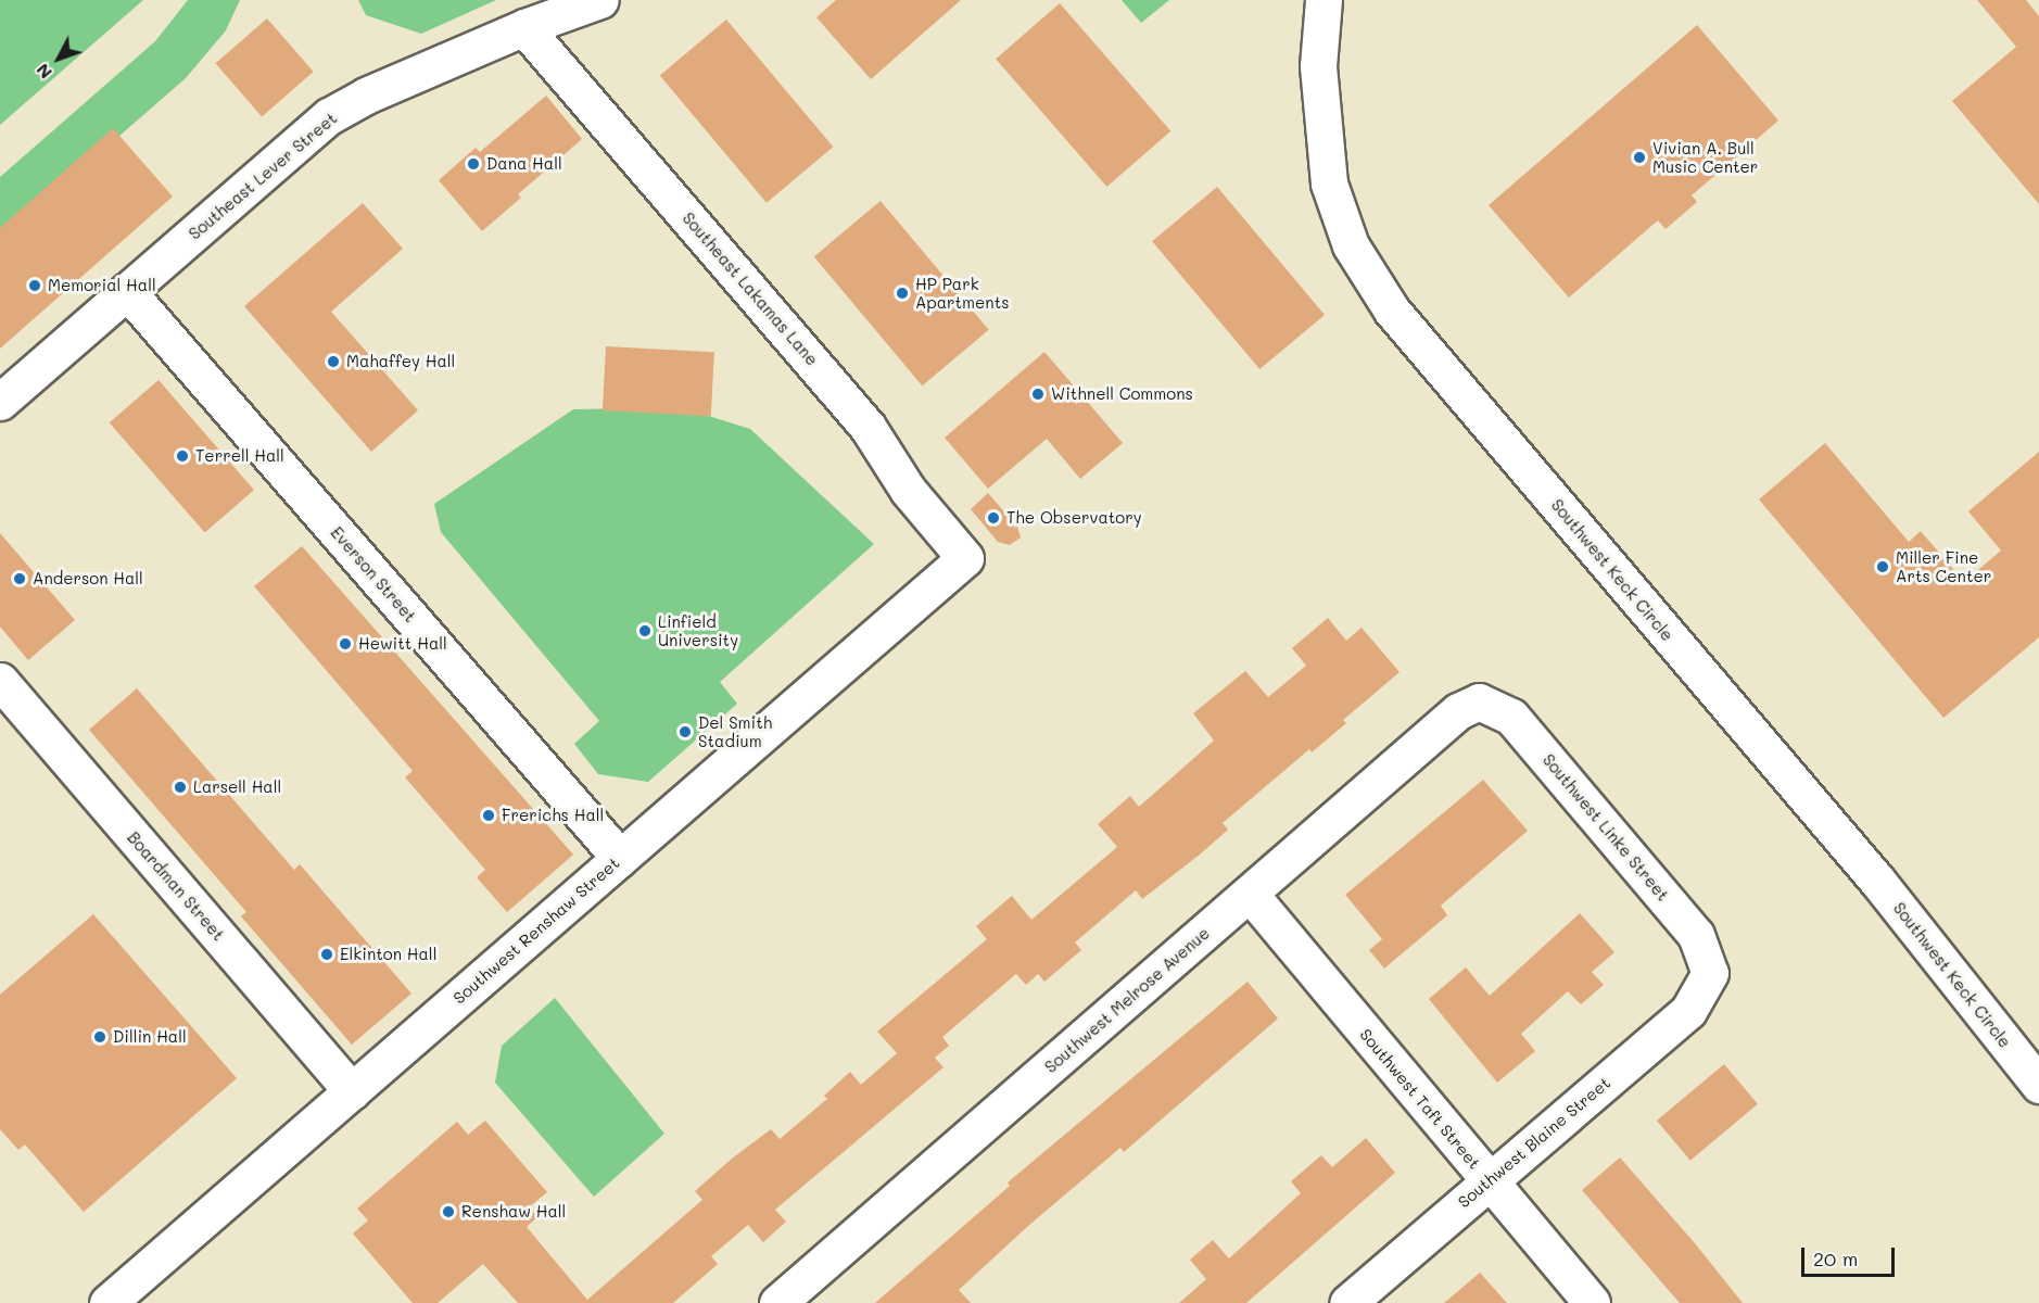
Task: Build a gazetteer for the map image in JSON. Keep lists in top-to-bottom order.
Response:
{
  "streets": {
    "street": [
      "Southeast Lever Street",
      "Southeast Lakamas Lane",
      "Southwest Keck Circle",
      "Everson Street",
      "Southwest Linke Street",
      "Boardman Street",
      "Southwest Renshaw Street",
      "Southwest Melrose Avenue",
      "Southwest Taft Street",
      "Southwest Blaine Street"
    ]
  },
  "crossings": [
    ["Southeast Lever Street", "Southeast Lakamas Lane"],
    ["Southeast Lever Street", "Everson Street"],
    ["Southeast Lakamas Lane", "Southwest Renshaw Street"],
    ["Everson Street", "Southwest Renshaw Street"],
    ["Southwest Linke Street", "Southwest Melrose Avenue"],
    ["Southwest Linke Street", "Southwest Blaine Street"],
    ["Boardman Street", "Southwest Renshaw Street"],
    ["Southwest Melrose Avenue", "Southwest Taft Street"],
    ["Southwest Taft Street", "Southwest Blaine Street"]
  ],
  "places": [
    "Vivian A. Bull Music Center",
    "Dana Hall",
    "Memorial Hall",
    "HP Park Apartments",
    "Mahaffey Hall",
    "Withnell Commons",
    "Terrell Hall",
    "The Observatory",
    "Miller Fine Arts Center",
    "Anderson Hall",
    "Linfield University",
    "Hewitt Hall",
    "Del Smith Stadium",
    "Larsell Hall",
    "Frerichs Hall",
    "Elkinton Hall",
    "Dillin Hall",
    "Renshaw Hall"
  ],
  "scale_bar": "20 m",
  "north": "bottom left"
}
